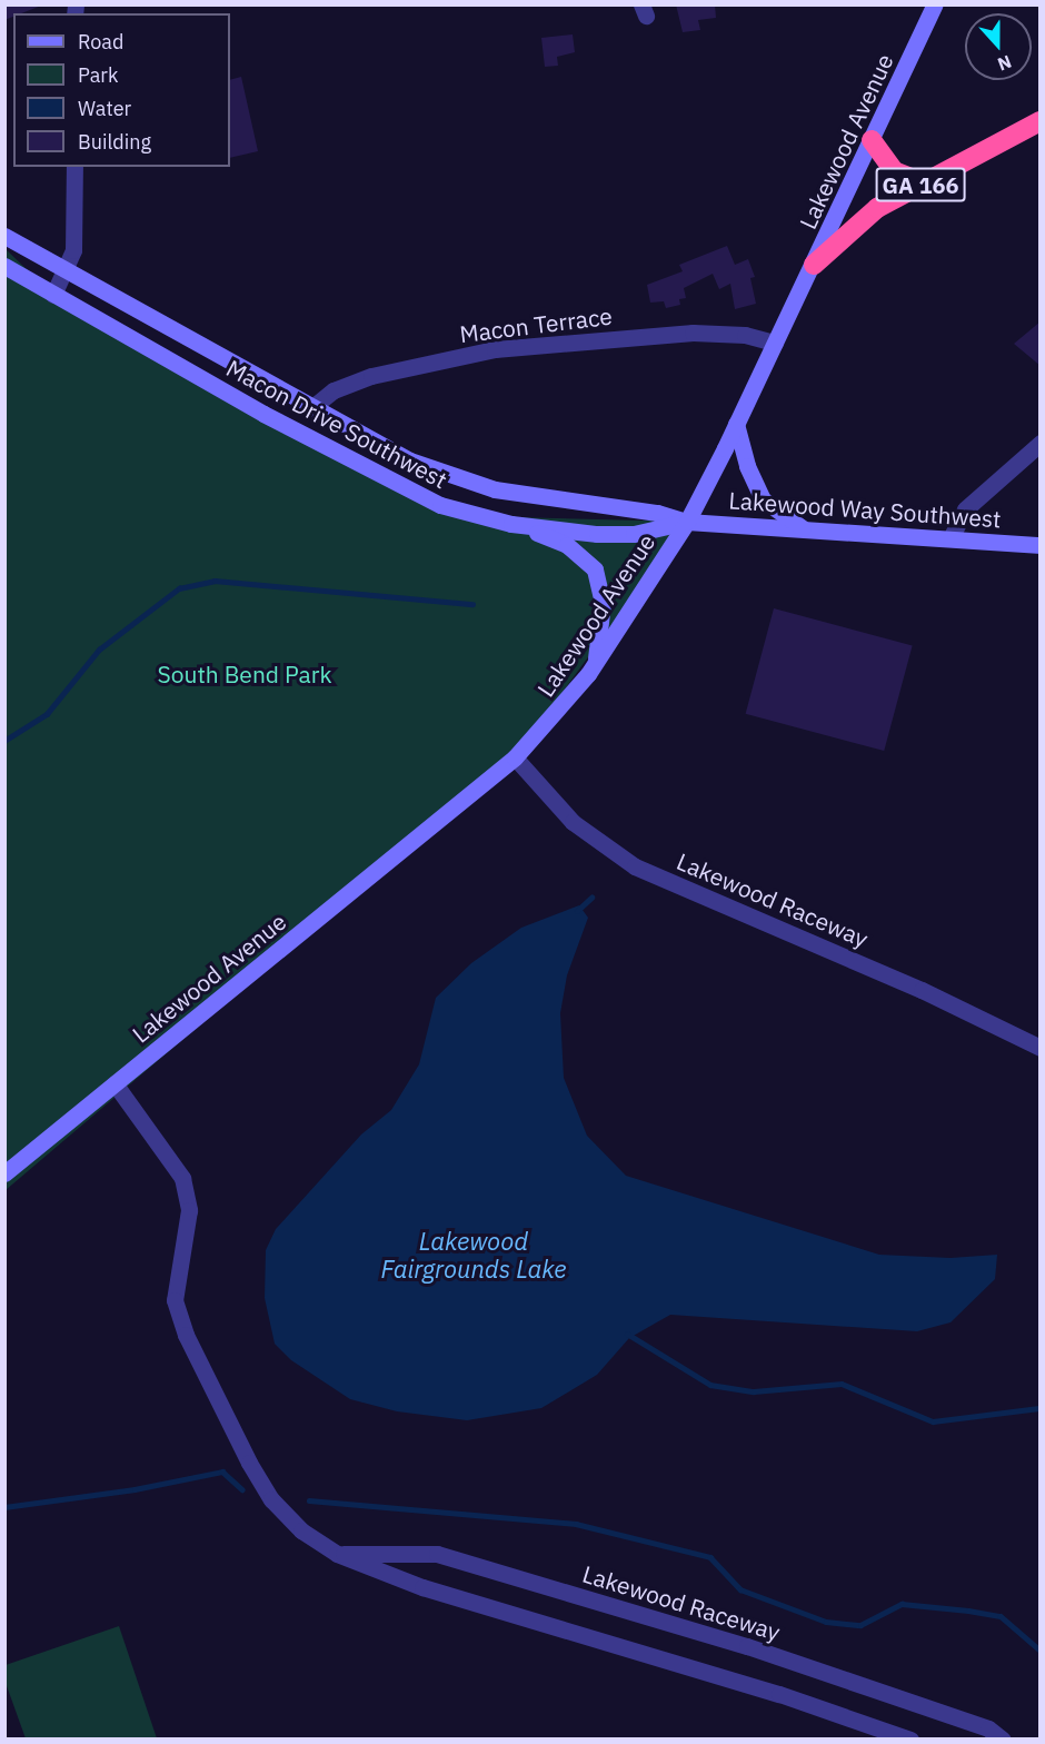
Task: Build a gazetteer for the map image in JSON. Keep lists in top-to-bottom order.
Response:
{
  "streets": {
    "highway": ["GA 166"],
    "main road": ["Lakewood Avenue", "Macon Drive Southwest", "Lakewood Way Southwest"],
    "street": ["Macon Terrace", "Lakewood Raceway"]
  },
  "crossings": [
    ["Lakewood Avenue", "GA 166"],
    ["Lakewood Avenue", "Macon Terrace"],
    ["Lakewood Avenue", "Macon Drive Southwest"],
    ["Lakewood Avenue", "Lakewood Way Southwest"],
    ["Lakewood Avenue", "Lakewood Raceway"],
    ["Macon Terrace", "Macon Drive Southwest"],
    ["Macon Drive Southwest", "Lakewood Way Southwest"]
  ],
  "water": ["Lakewood Fairgrounds Lake"],
  "parks": ["South Bend Park"],
  "legend": [
    "Road",
    "Park",
    "Water",
    "Building"
  ],
  "north": "bottom"
}
